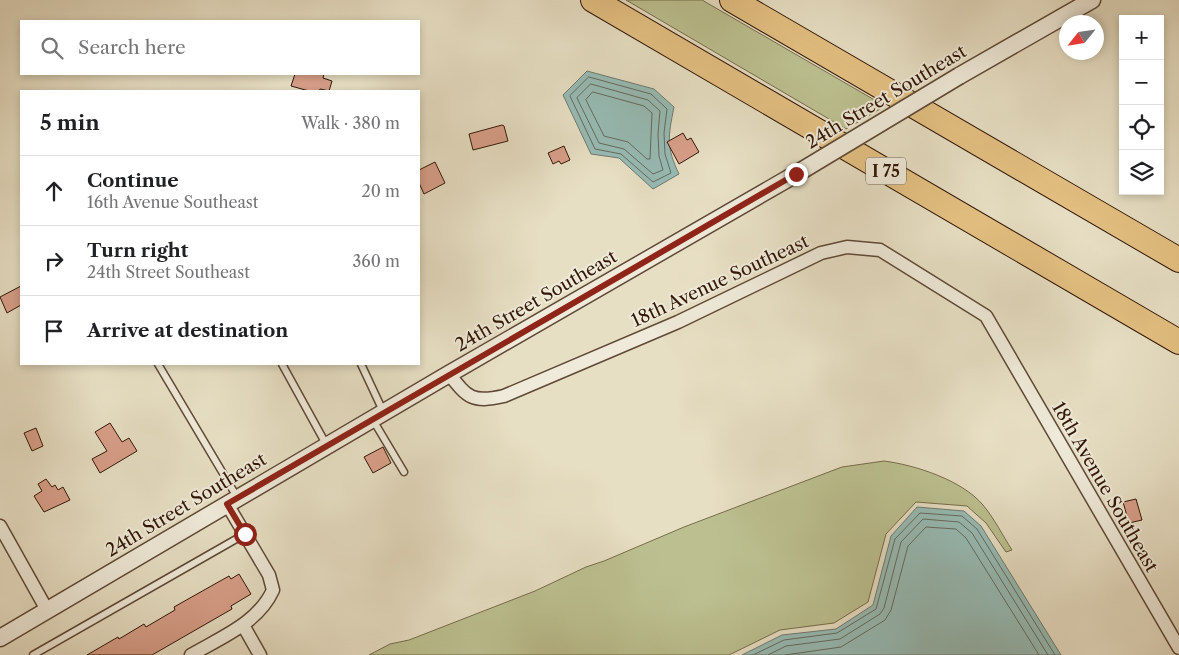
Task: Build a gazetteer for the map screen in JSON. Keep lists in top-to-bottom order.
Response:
{
  "streets": {
    "highway": ["I 75"],
    "street": ["24th Street Southeast", "18th Avenue Southeast"]
  },
  "crossings": [
    ["24th Street Southeast", "18th Avenue Southeast"]
  ],
  "north": "bottom left",
  "page": {
    "map_buttons": ["+", "−"],
    "search": "Search here",
    "heading": ["5 min", "Walk · 380 m"],
    "list": [
      ["Continue", "16th Avenue Southeast", "20 m"],
      ["Turn right", "24th Street Southeast", "360 m"],
      "Arrive at destination"
    ]
  }
}
